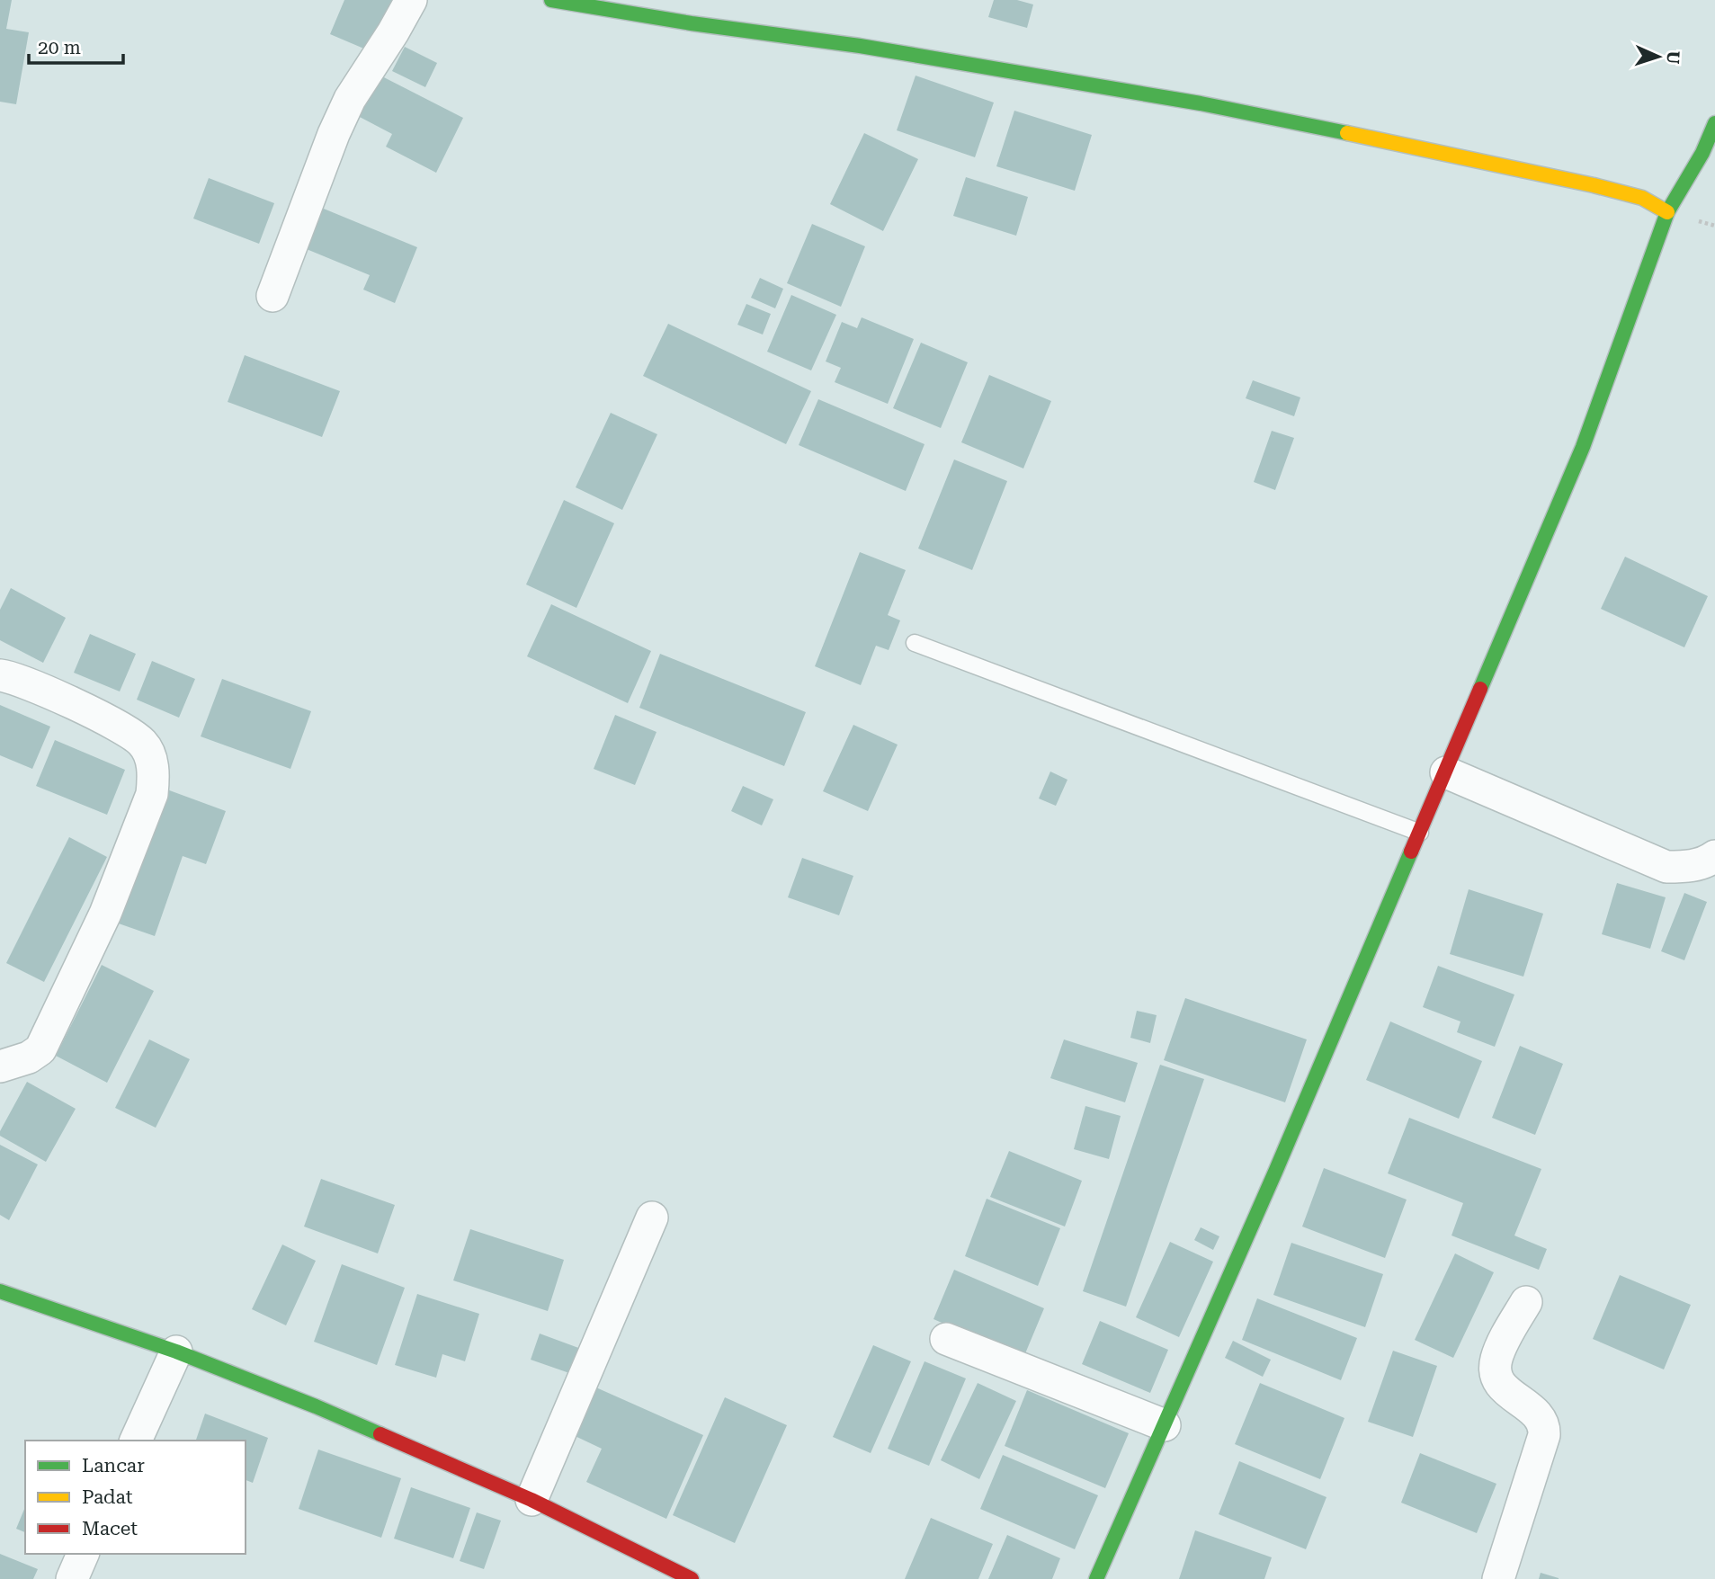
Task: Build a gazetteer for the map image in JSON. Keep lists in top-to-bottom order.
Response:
{
  "legend": ["Lancar", "Padat", "Macet"],
  "scale_bar": "20 m",
  "north": "right"
}
